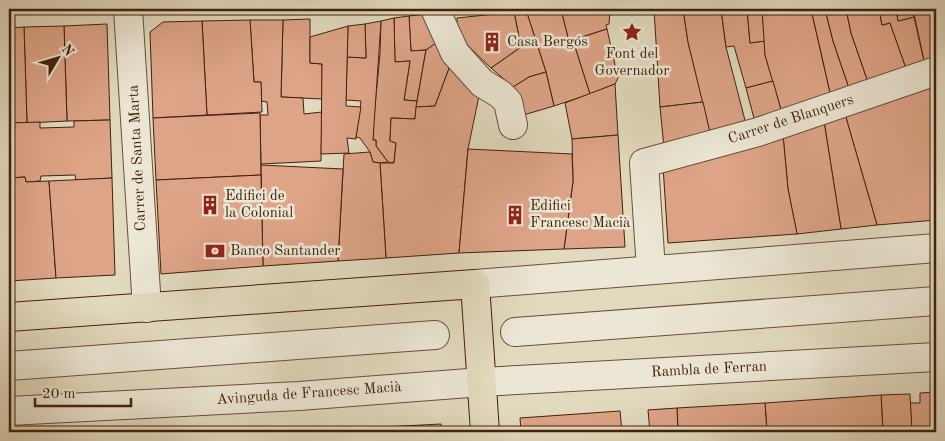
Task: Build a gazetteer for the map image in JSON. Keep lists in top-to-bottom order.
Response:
{
  "streets": {
    "street": [
      "Carrer de Blanquers",
      "Carrer de Santa Marta",
      "Rambla de Ferran",
      "Avinguda de Francesc Macià"
    ]
  },
  "crossings": [
    ["Rambla de Ferran", "Avinguda de Francesc Macià"]
  ],
  "places": {
    "place": ["Font del Governador"],
    "building": ["Casa Bergós", "Edifici de la Colonial", "Edifici Francesc Macià"],
    "bank": ["Banco Santander"]
  },
  "scale_bar": "20 m",
  "north": "top right"
}
